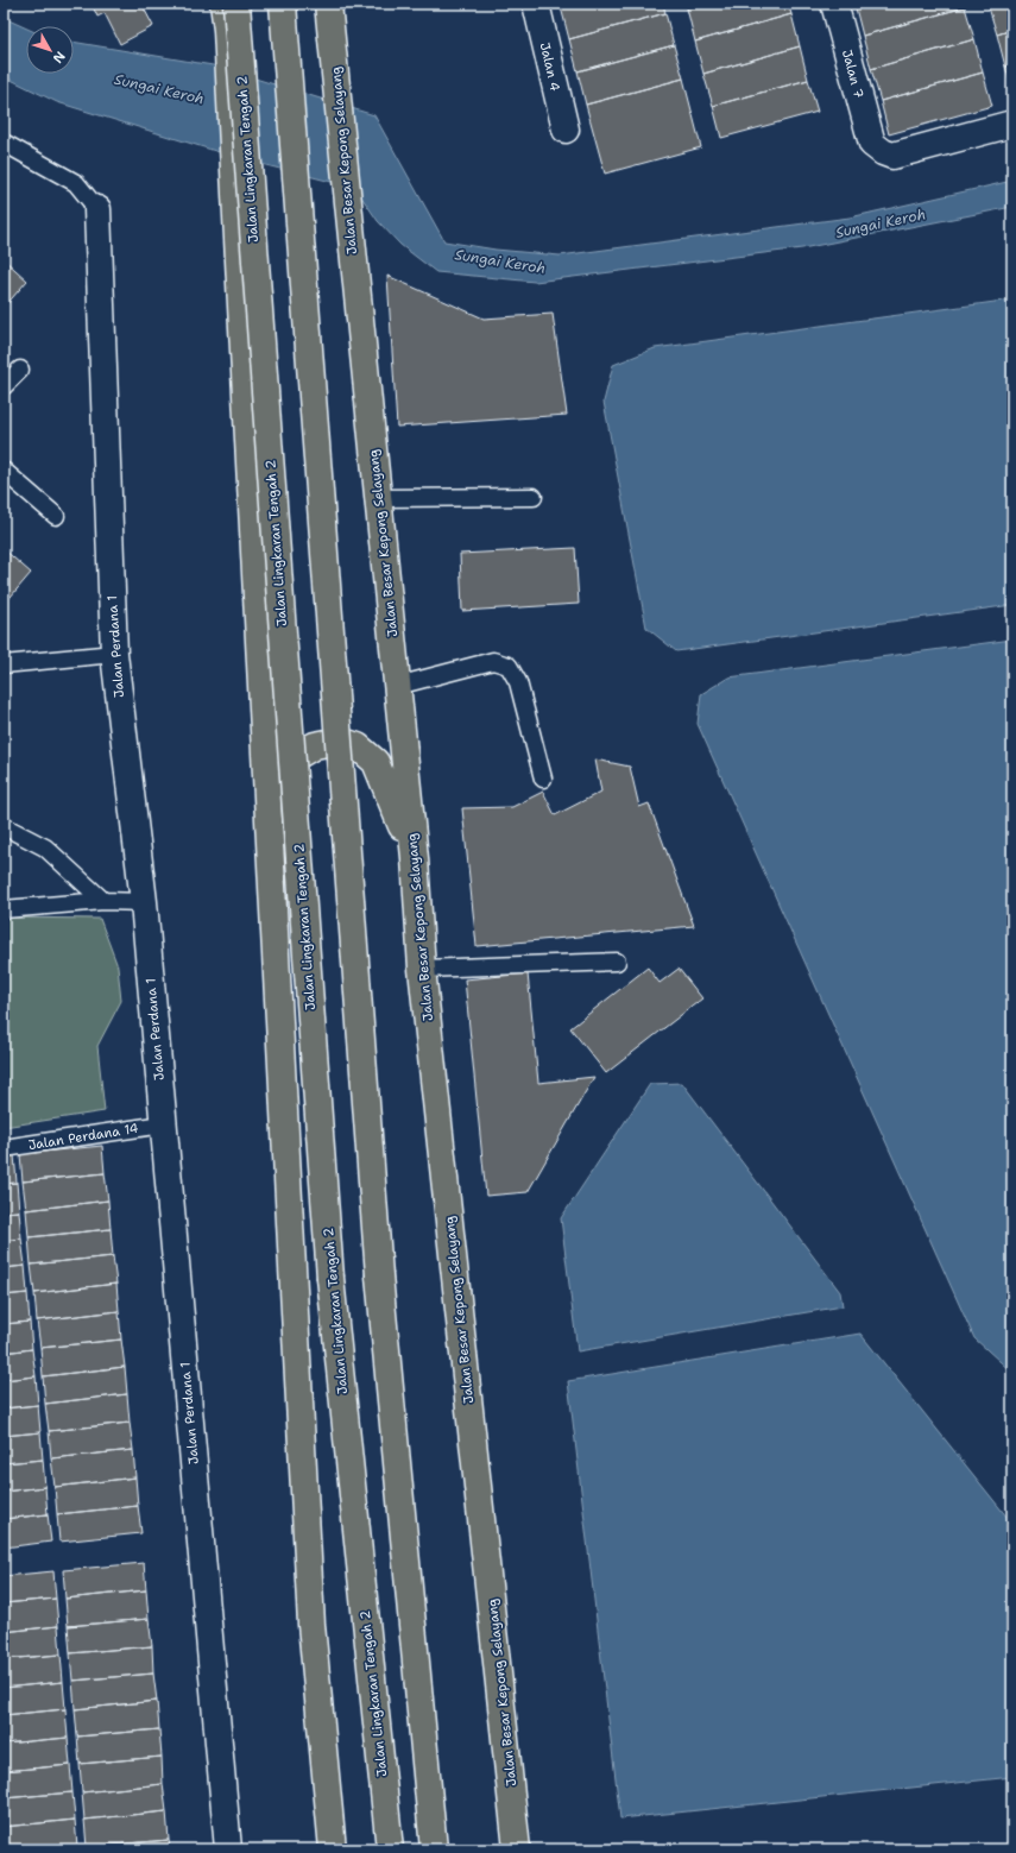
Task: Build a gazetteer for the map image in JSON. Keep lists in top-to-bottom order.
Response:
{
  "streets": {
    "main road": ["Jalan Lingkaran Tengah 2", "Jalan Besar Kepong Selayang"],
    "street": ["Jalan 4", "Jalan 7", "Jalan Perdana 1"],
    "lane": ["Jalan Perdana 14"]
  },
  "crossings": [
    ["Jalan Perdana 1", "Jalan Perdana 14"]
  ],
  "water": ["Sungai Keroh"],
  "north": "bottom right"
}
